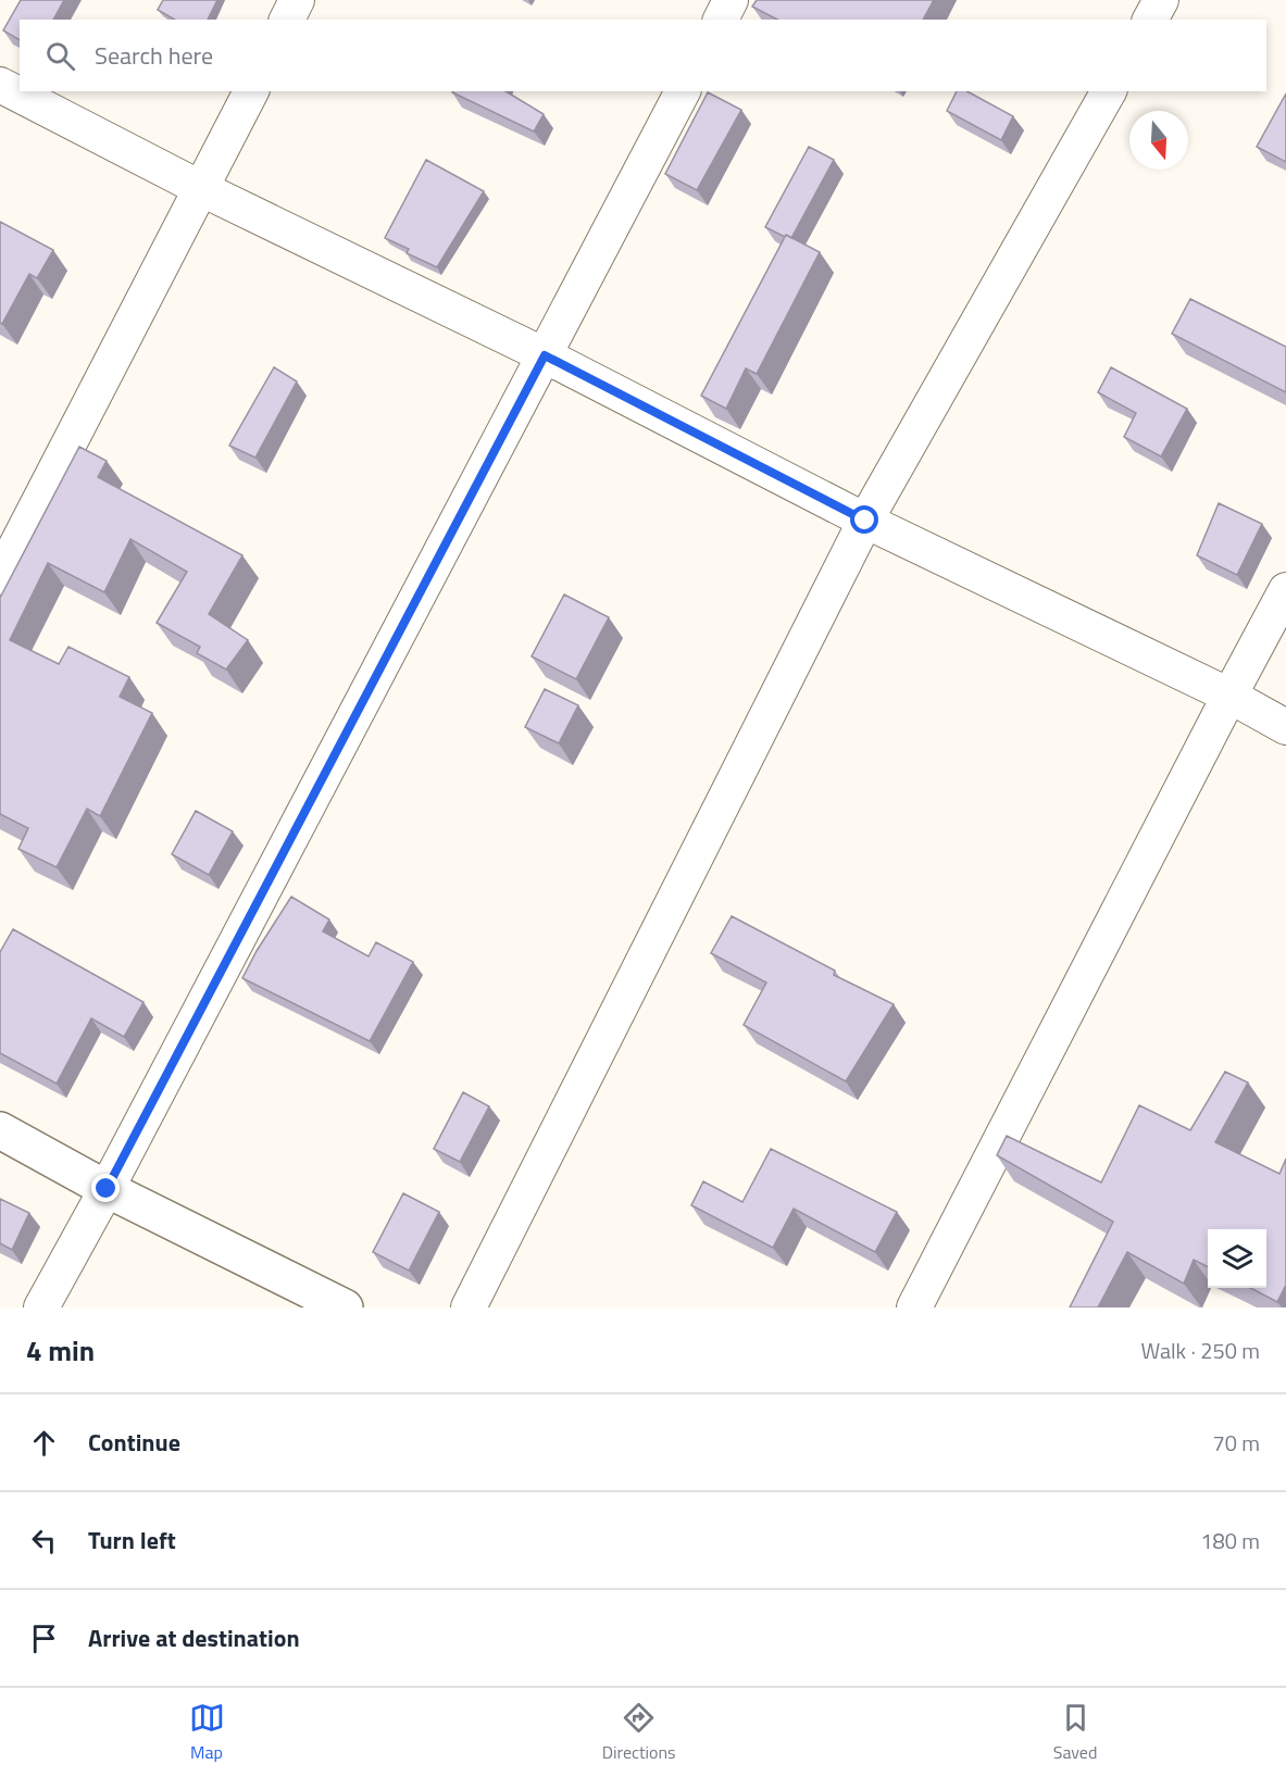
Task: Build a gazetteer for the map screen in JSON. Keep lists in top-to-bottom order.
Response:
{
  "north": "bottom",
  "page": {
    "search": "Search here",
    "heading": ["4 min", "Walk · 250 m"],
    "list": [
      ["Continue", "70 m"],
      ["Turn left", "180 m"],
      "Arrive at destination"
    ],
    "nav": ["Map", "Directions", "Saved"]
  }
}
